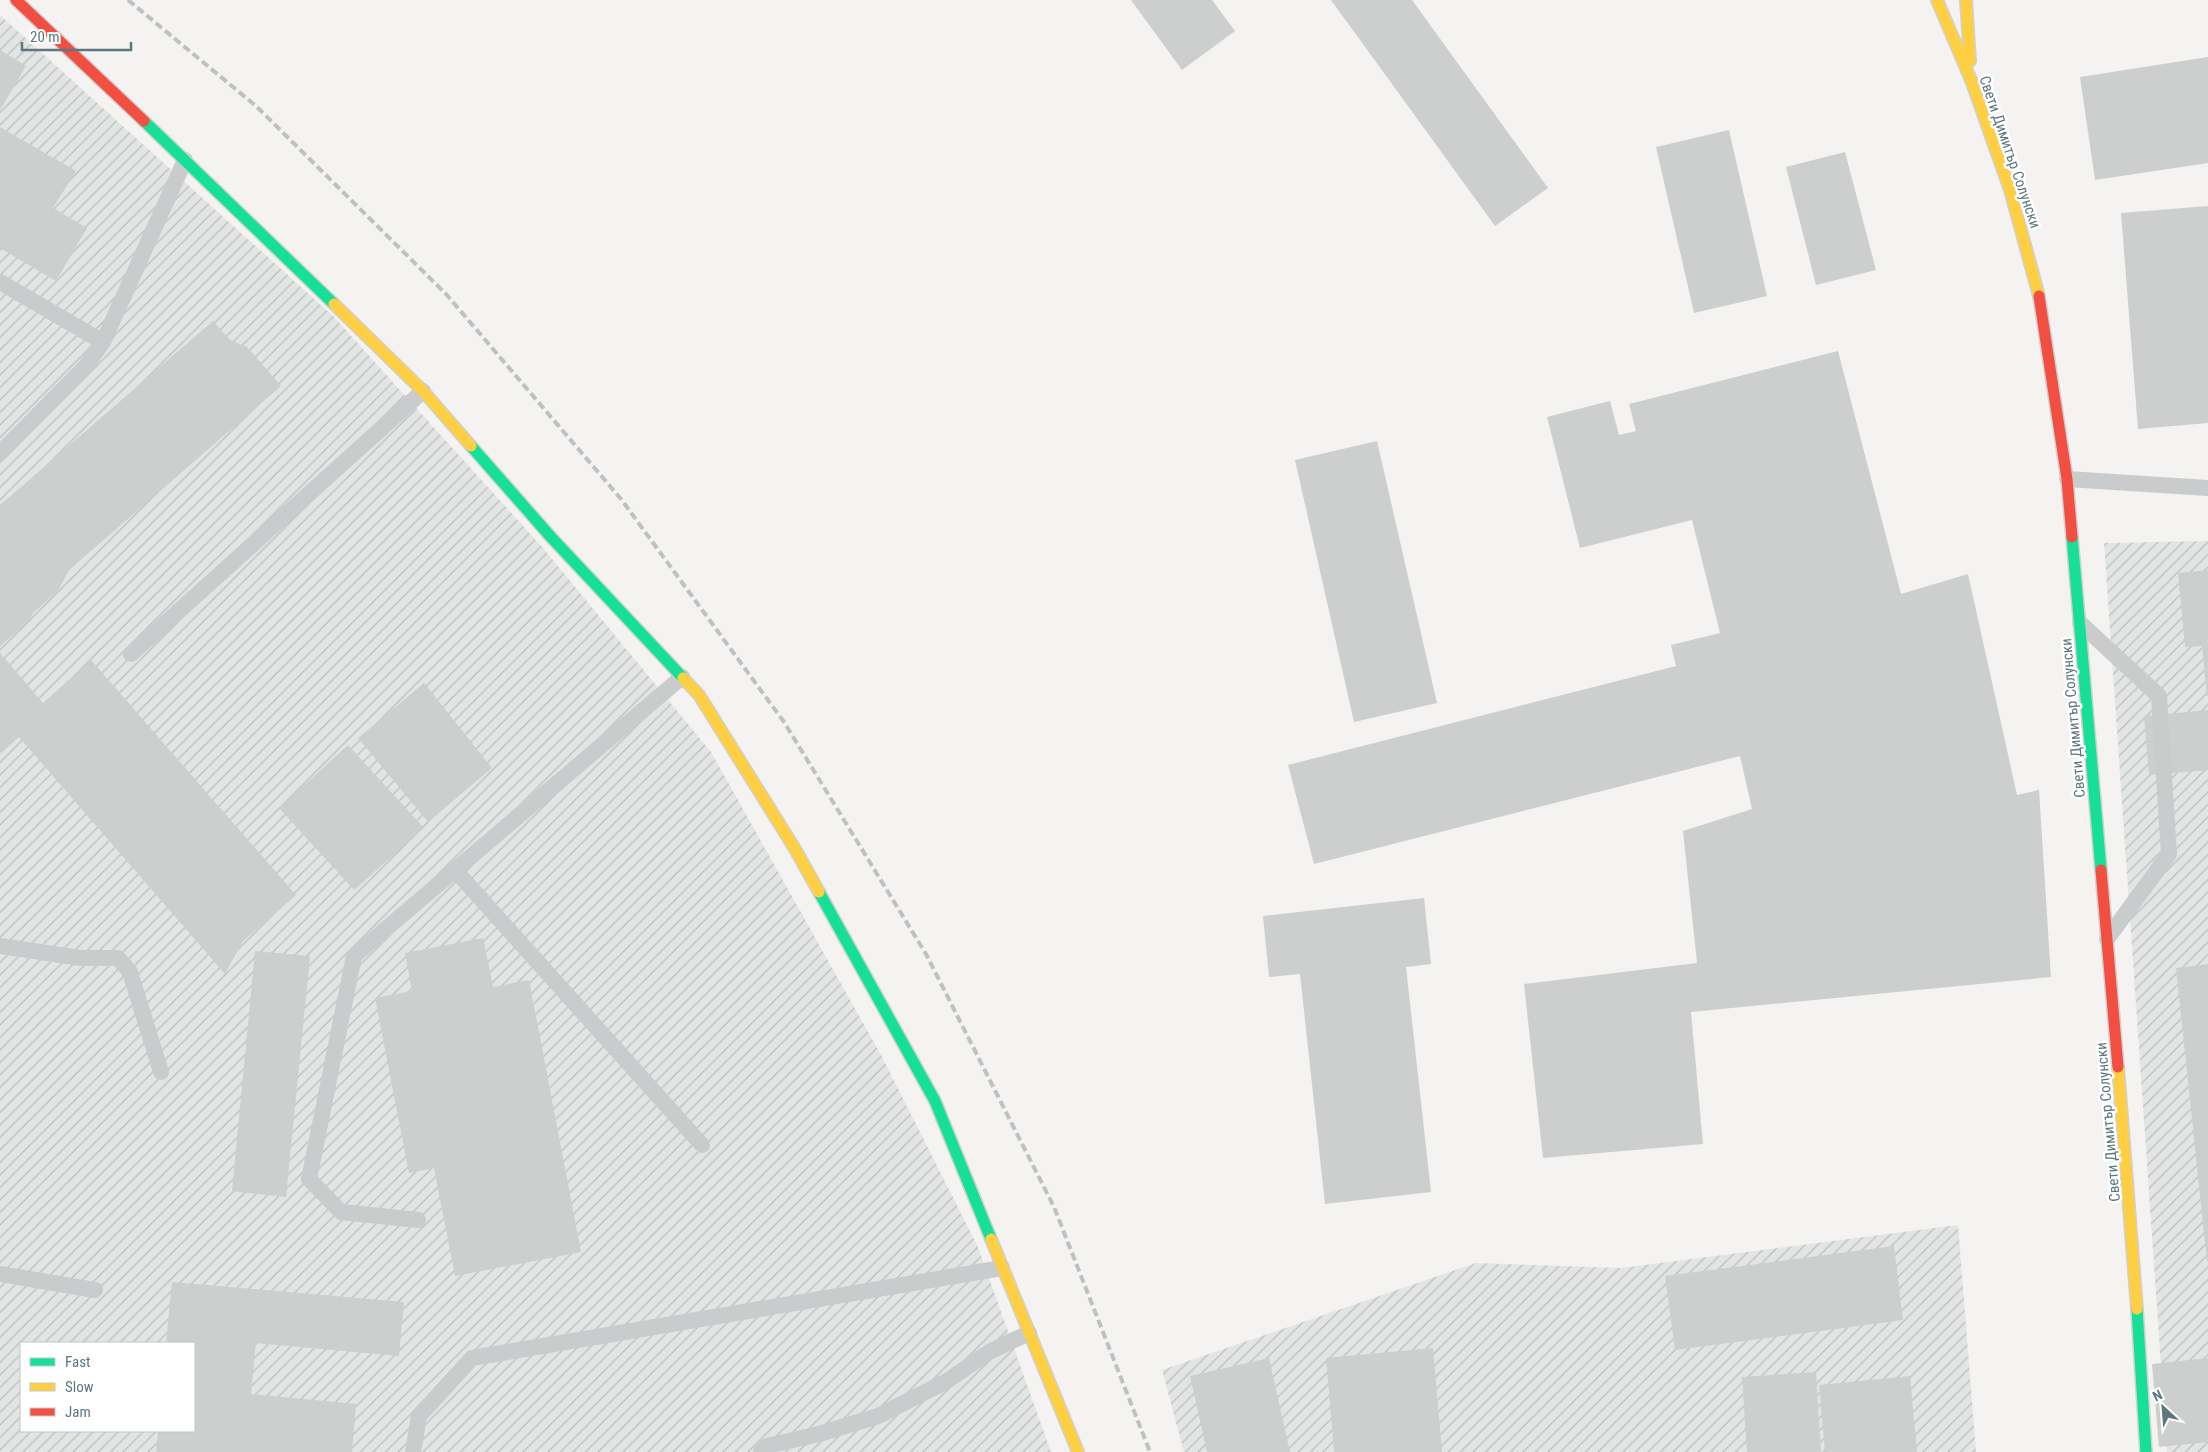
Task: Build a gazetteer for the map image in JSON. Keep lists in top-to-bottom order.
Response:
{
  "streets": {
    "street": ["Свети Димитър Солунски"]
  },
  "legend": ["Fast", "Slow", "Jam"],
  "scale_bar": "20 m",
  "north": "top left"
}
